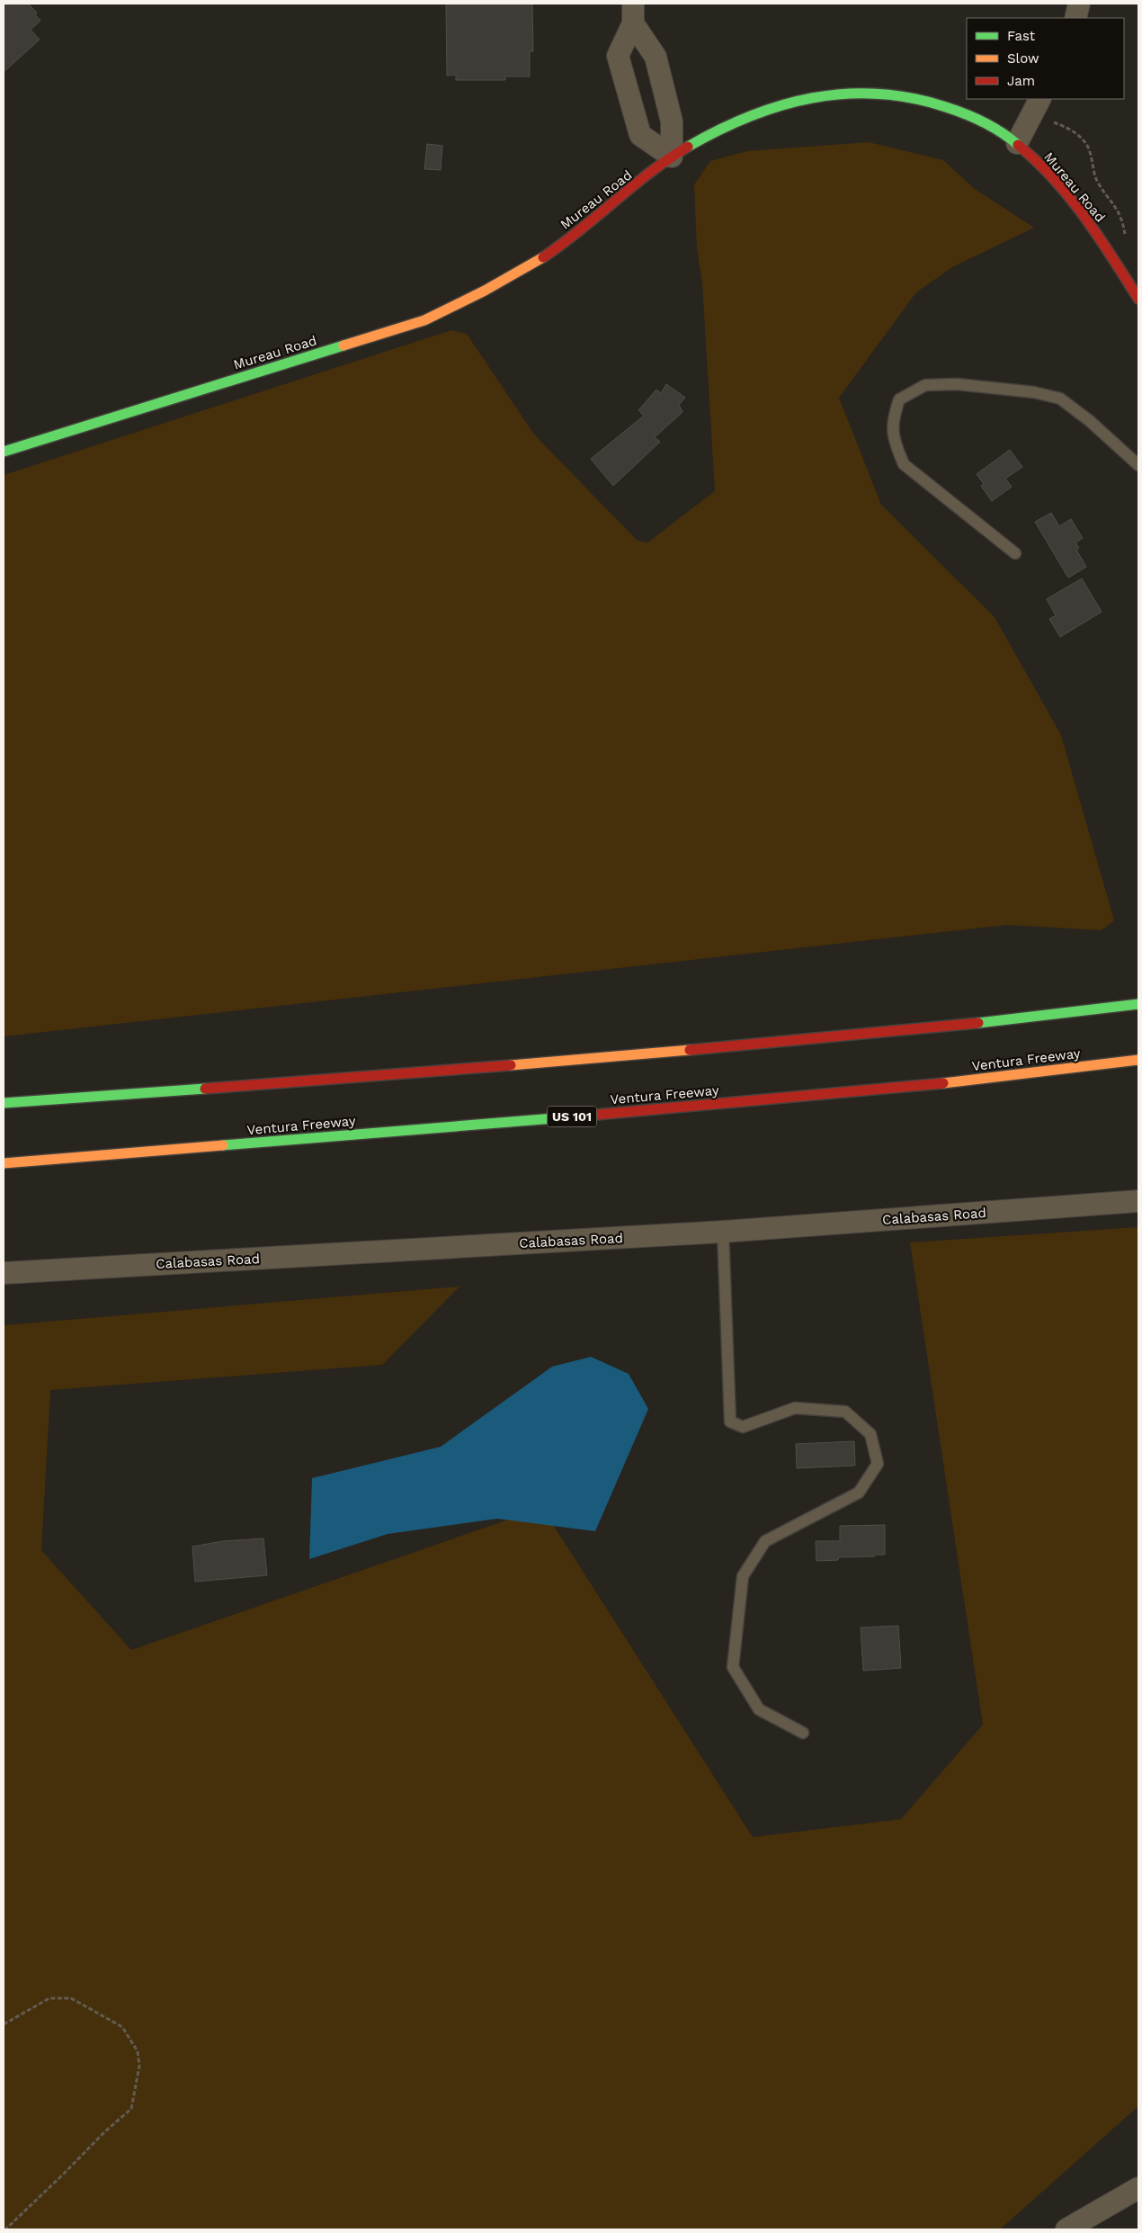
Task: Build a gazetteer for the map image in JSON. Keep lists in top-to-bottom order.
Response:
{
  "streets": {
    "main road": ["Mureau Road", "Ventura Freeway", "US 101"],
    "street": ["Calabasas Road"]
  },
  "legend": ["Fast", "Slow", "Jam"]
}
